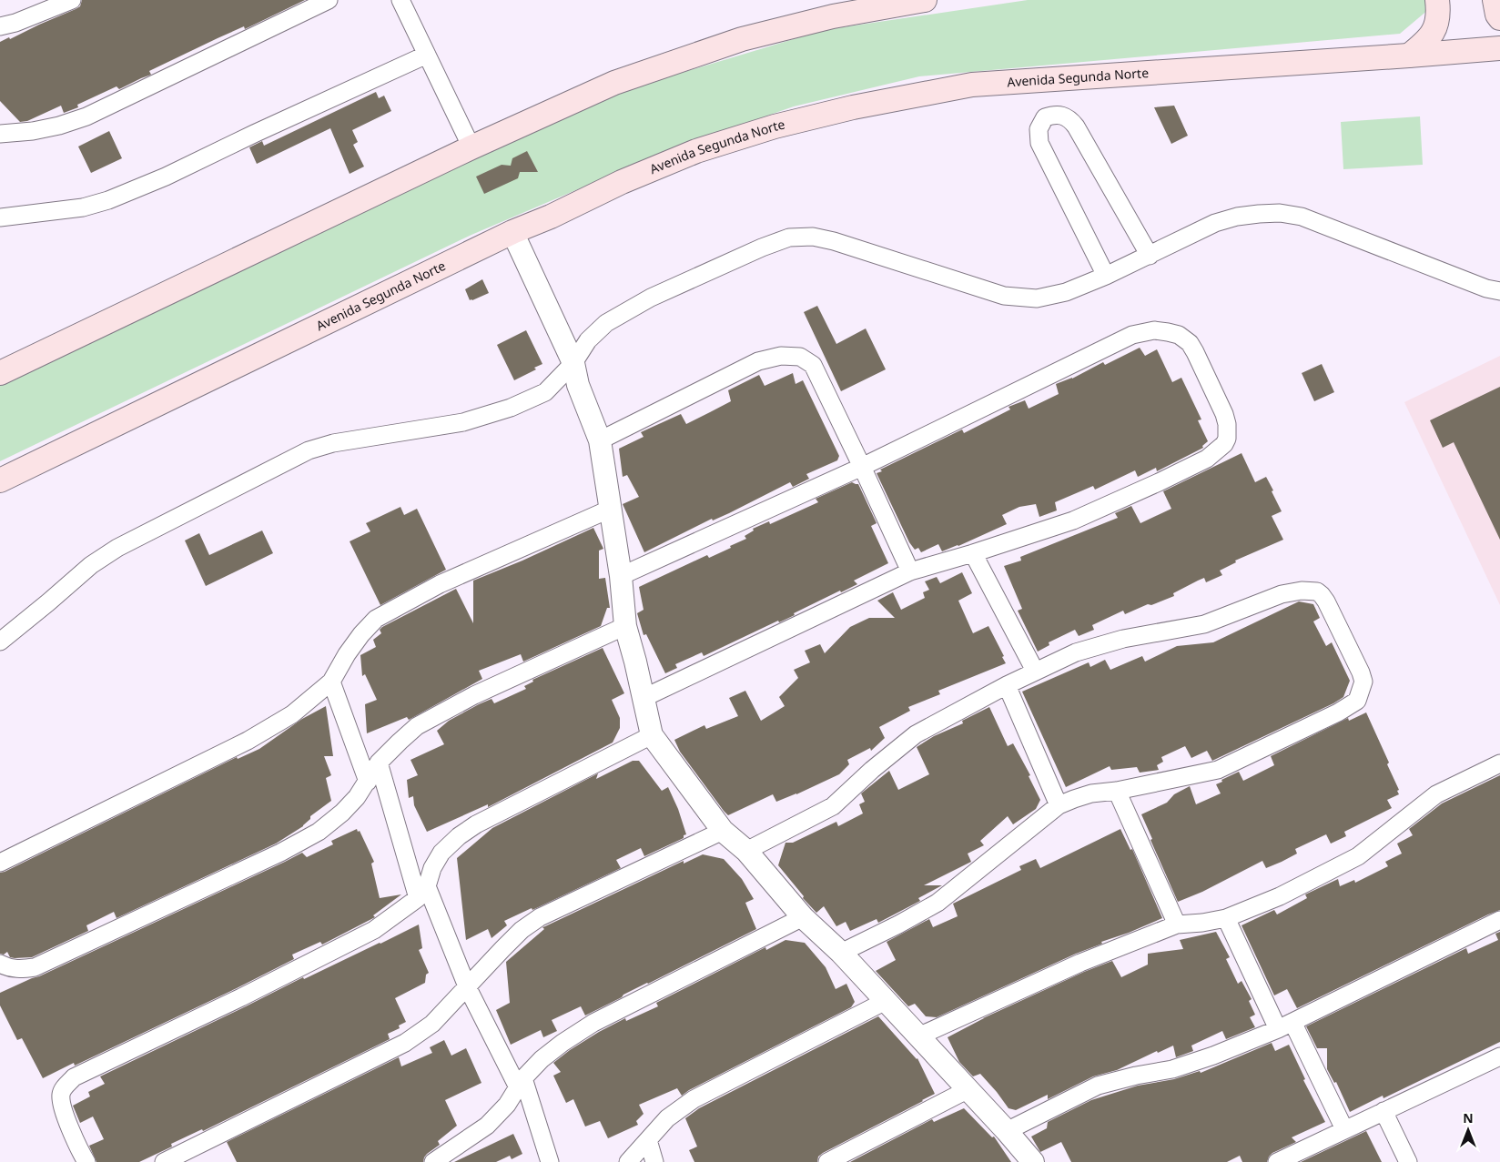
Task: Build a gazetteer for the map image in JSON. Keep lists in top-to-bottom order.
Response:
{
  "streets": {
    "main road": ["Avenida Segunda Norte"]
  },
  "north": "top"
}
